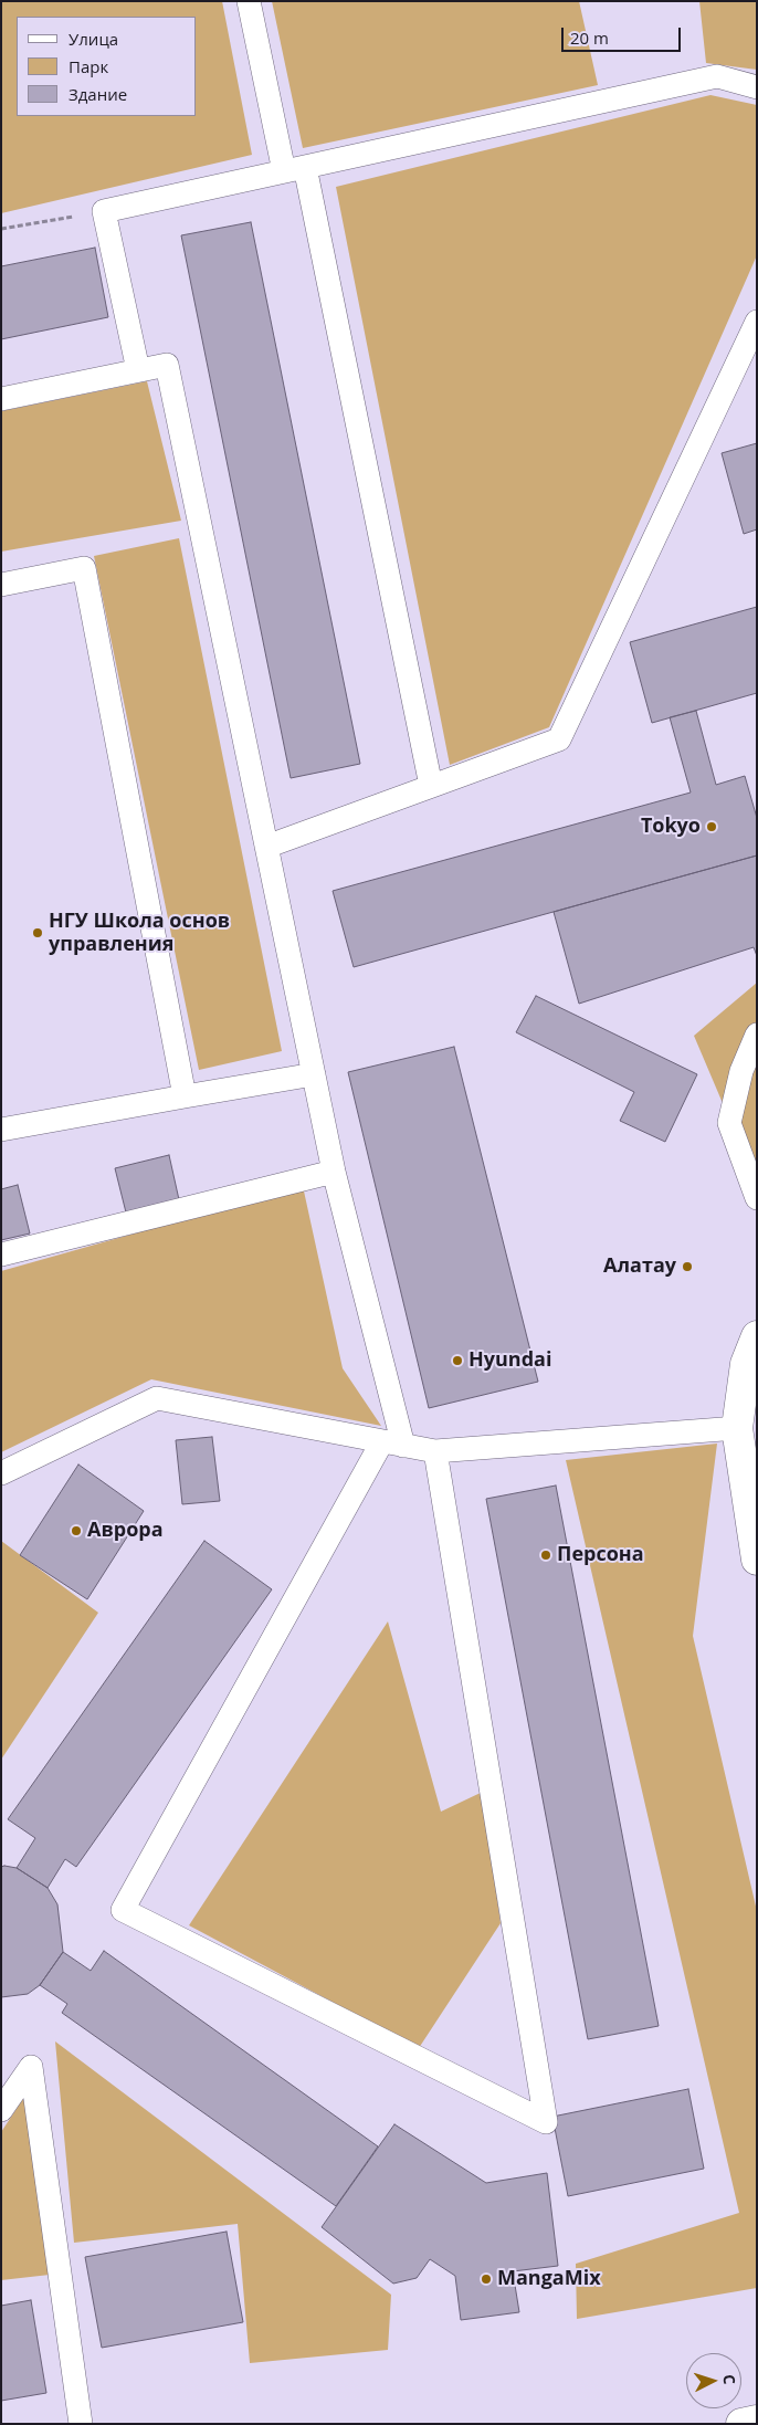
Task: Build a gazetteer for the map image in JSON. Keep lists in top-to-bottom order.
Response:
{
  "places": [
    "Tokyo",
    "НГУ Школа основ управления",
    "Алатау",
    "Hyundai",
    "Аврора",
    "Персона",
    "MangaMix"
  ],
  "legend": ["Улица", "Парк", "Здание"],
  "scale_bar": "20 m",
  "north": "right"
}
